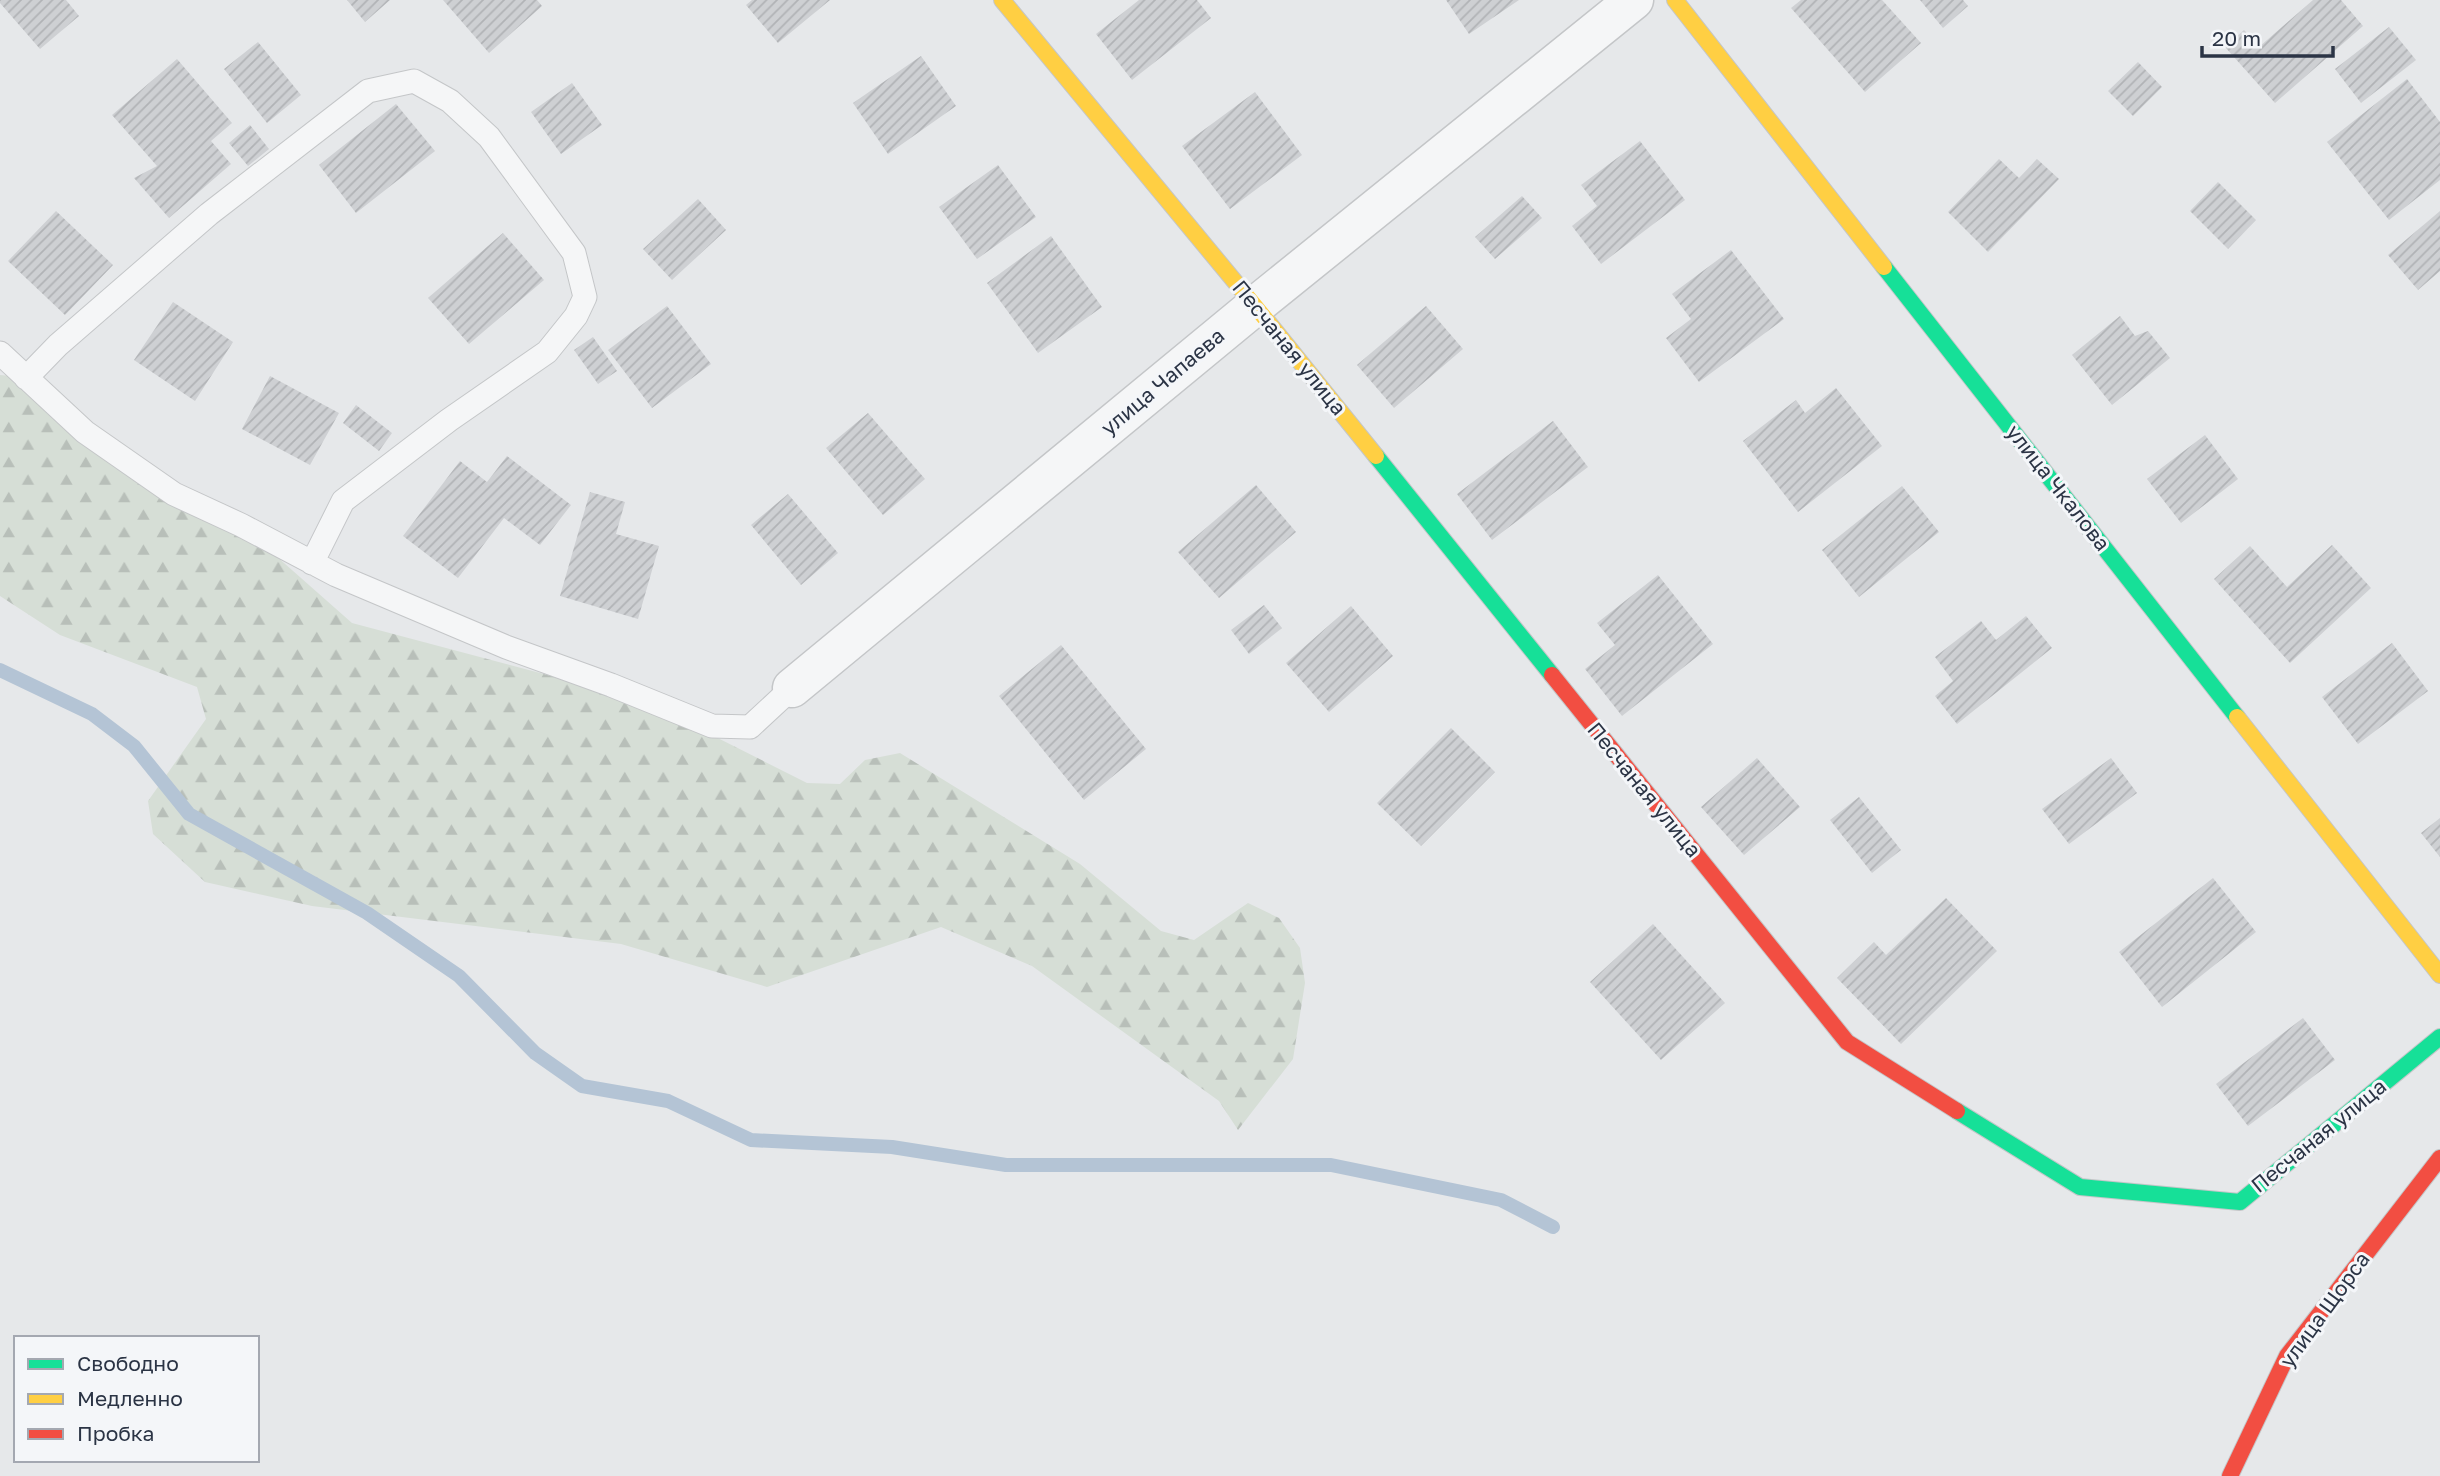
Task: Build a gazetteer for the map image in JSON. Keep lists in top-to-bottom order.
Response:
{
  "streets": {
    "street": [
      "Песчаная улица",
      "улица Чапаева",
      "улица Чкалова",
      "улица Щорса"
    ]
  },
  "crossings": [
    ["Песчаная улица", "улица Чапаева"]
  ],
  "legend": ["Свободно", "Медленно", "Пробка"],
  "scale_bar": "20 m"
}
